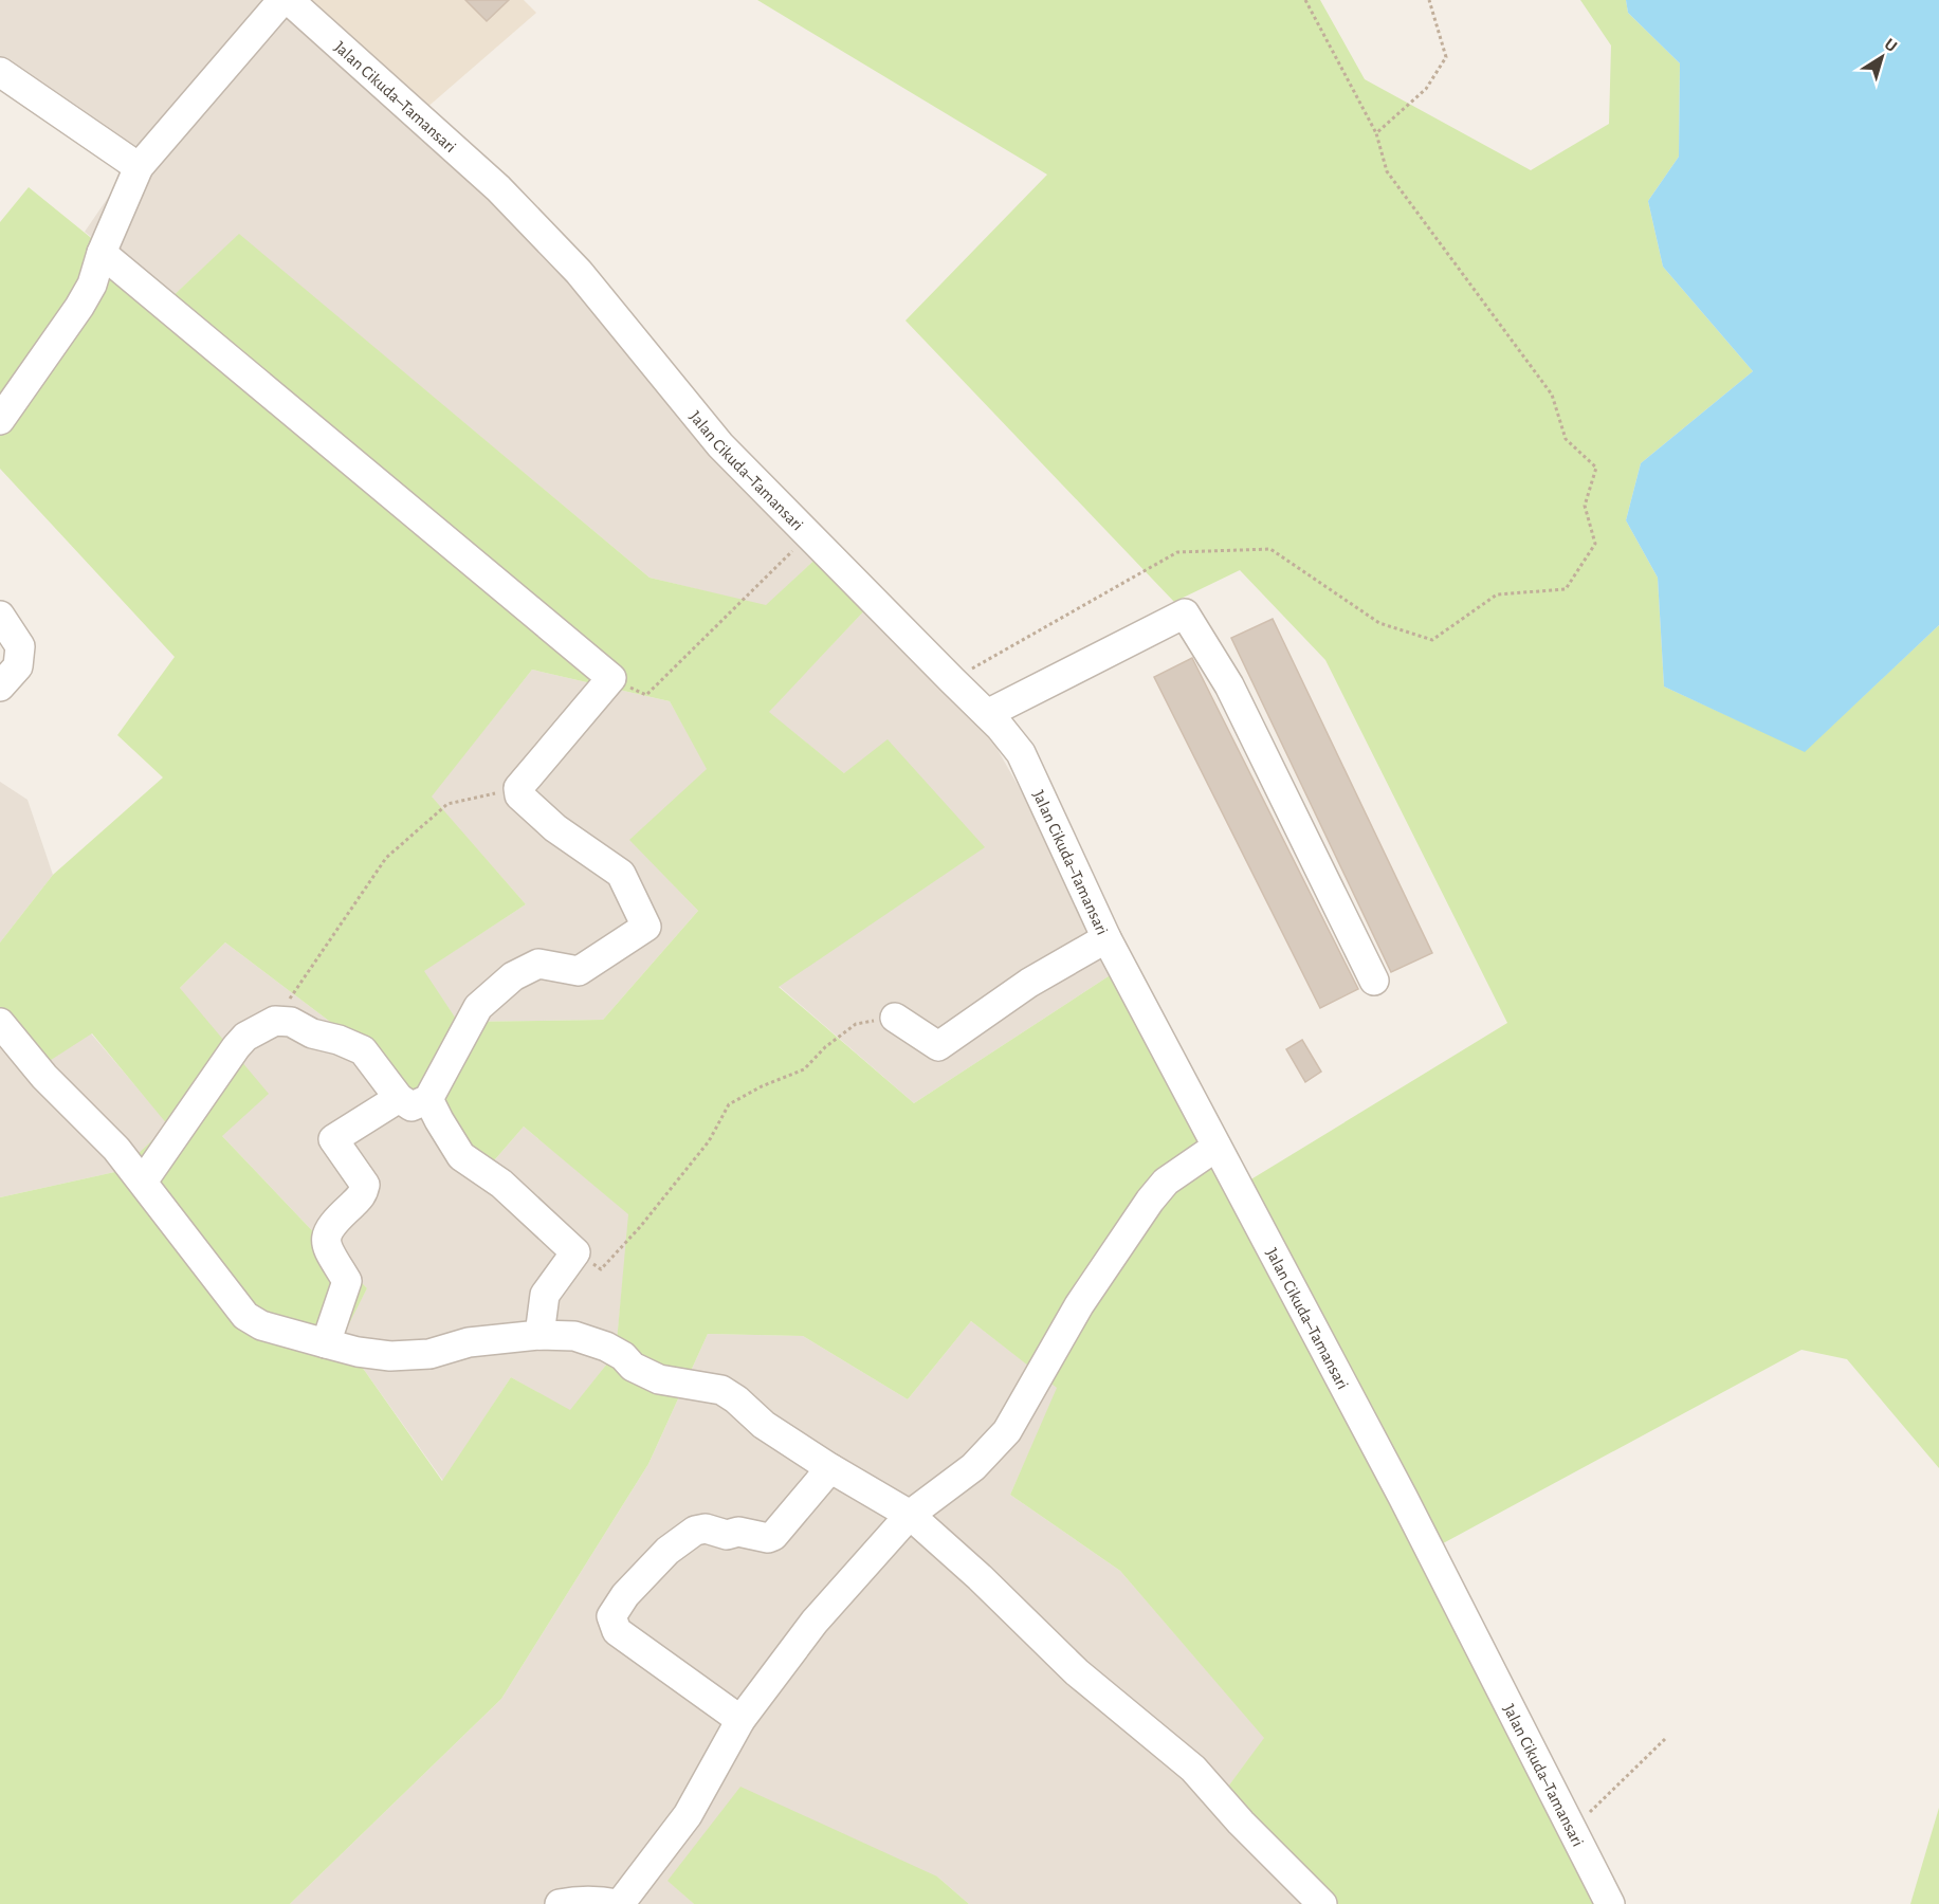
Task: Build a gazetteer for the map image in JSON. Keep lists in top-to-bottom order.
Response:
{
  "streets": {
    "street": ["Jalan Cikuda–Tamansari"]
  },
  "north": "top right"
}
